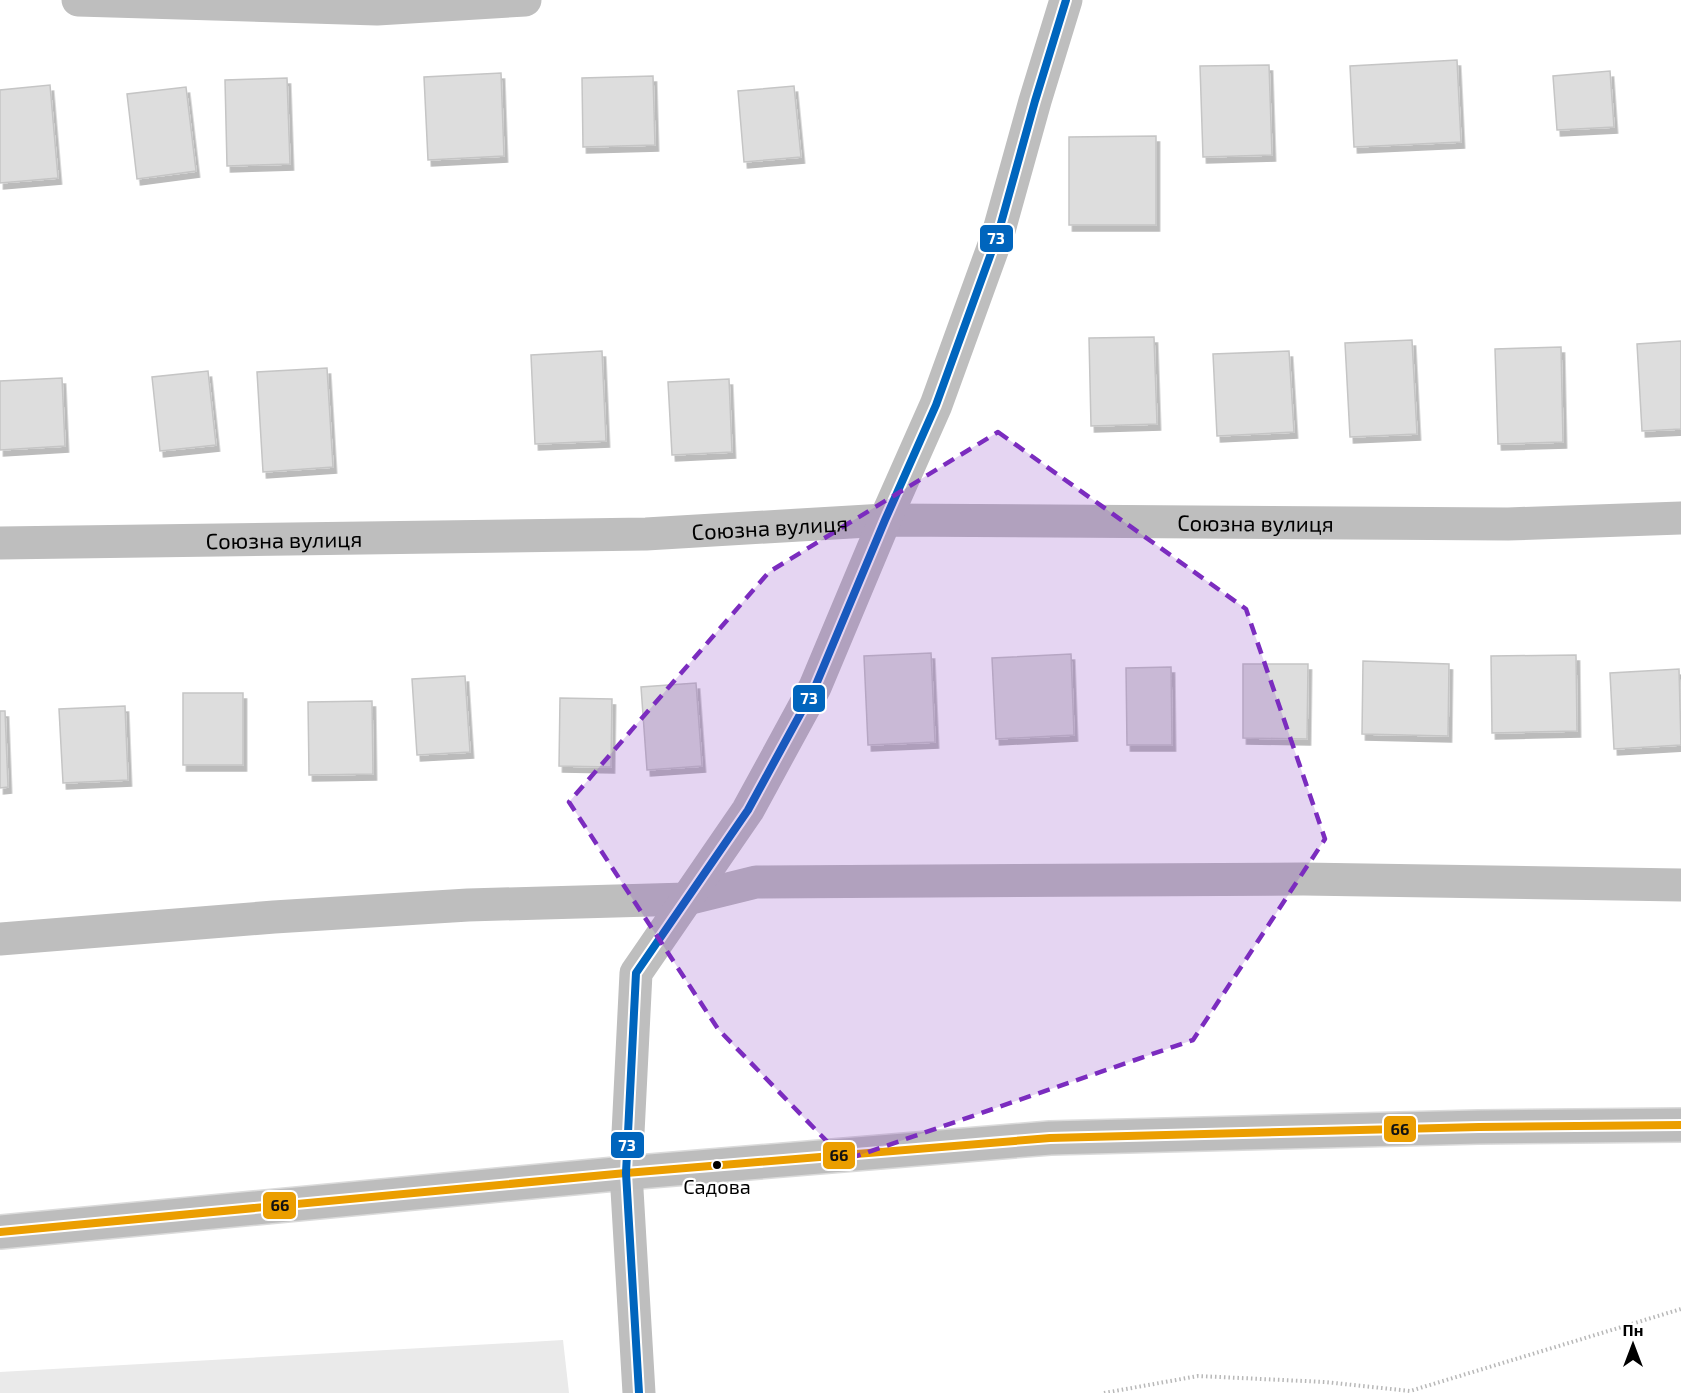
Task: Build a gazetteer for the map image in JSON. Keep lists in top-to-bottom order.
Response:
{
  "streets": {
    "street": ["Союзна вулиця"]
  },
  "places": ["Садова"],
  "lines": ["transit line 73", "transit line 66"],
  "north": "top"
}
